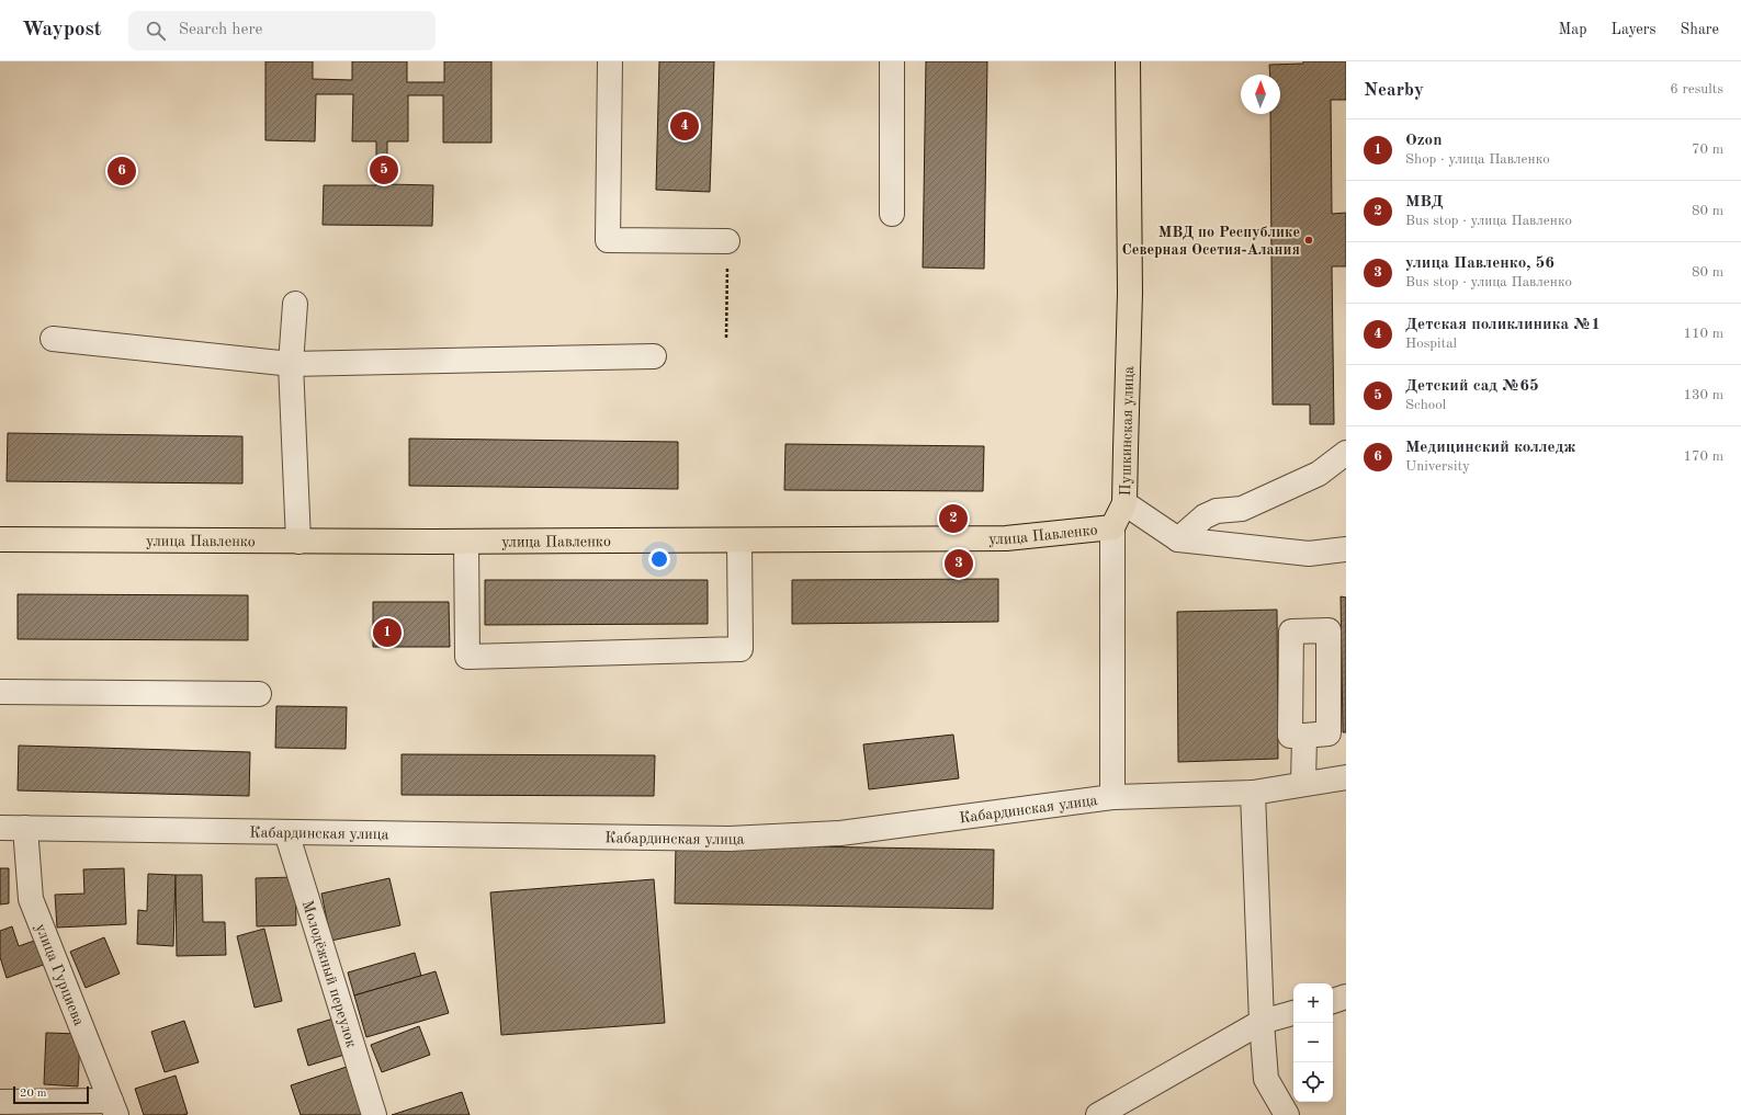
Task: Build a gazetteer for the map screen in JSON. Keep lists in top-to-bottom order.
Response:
{
  "streets": {
    "main road": ["Пушкинская улица", "улица Павленко"],
    "street": ["Кабардинская улица", "улица Гурциева", "Молодёжный переулок"]
  },
  "crossings": [
    ["Пушкинская улица", "улица Павленко"],
    ["Пушкинская улица", "Кабардинская улица"],
    ["Кабардинская улица", "улица Гурциева"],
    ["Кабардинская улица", "Молодёжный переулок"]
  ],
  "places": ["МВД по Республике Северная Осетия-Алания"],
  "scale_bar": "20 m",
  "north": "top",
  "page": {
    "header": "Waypost",
    "search": "Search here",
    "nav": ["Map", "Layers", "Share"],
    "heading": ["Nearby", "6 results"],
    "pins": [
      "4",
      "5",
      "6",
      "2",
      "3",
      "1"
    ],
    "list": [
      {
        "mark": "1",
        "name": "Ozon",
        "note": "Shop · улица Павленко",
        "value": "70 m"
      },
      {
        "mark": "2",
        "name": "МВД",
        "note": "Bus stop · улица Павленко",
        "value": "80 m"
      },
      {
        "mark": "3",
        "name": "улица Павленко, 56",
        "note": "Bus stop · улица Павленко",
        "value": "80 m"
      },
      {
        "mark": "4",
        "name": "Детская поликлиника №1",
        "note": "Hospital",
        "value": "110 m"
      },
      {
        "mark": "5",
        "name": "Детский сад №65",
        "note": "School",
        "value": "130 m"
      },
      {
        "mark": "6",
        "name": "Медицинский колледж",
        "note": "University",
        "value": "170 m"
      }
    ],
    "map_buttons": ["+", "−"],
    "scale": "20 m"
  }
}
